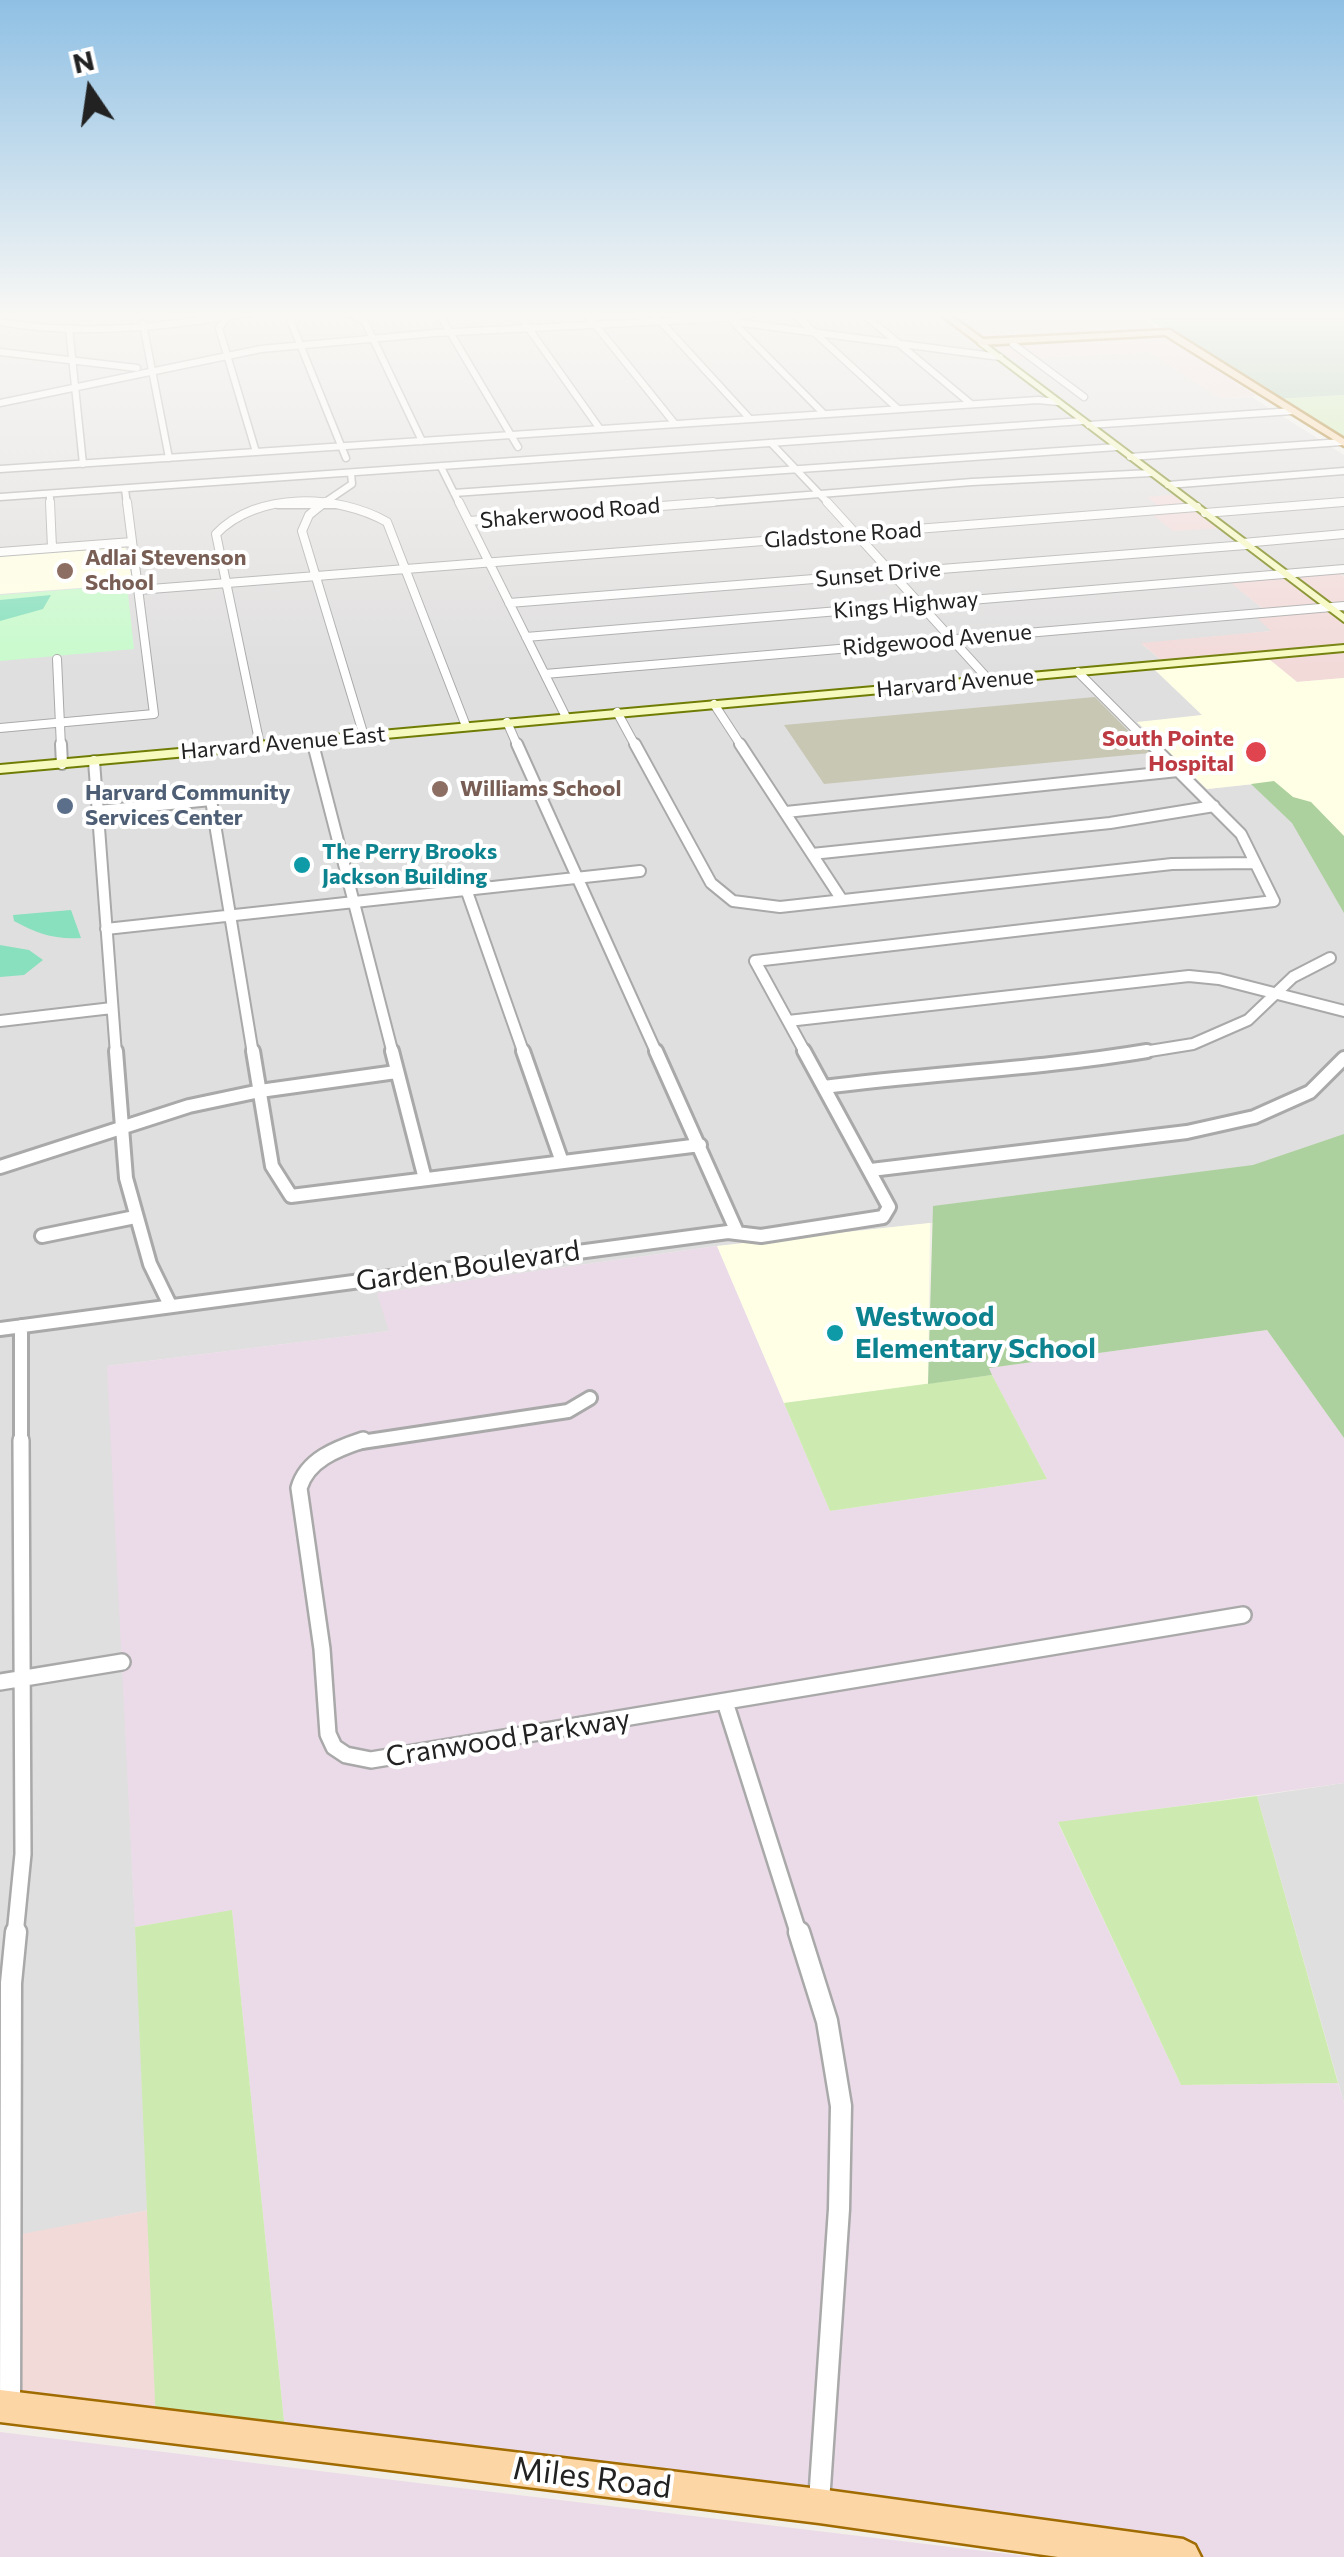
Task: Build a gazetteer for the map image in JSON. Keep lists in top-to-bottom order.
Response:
{
  "streets": {
    "main road": ["Harvard Avenue", "Harvard Avenue East", "Miles Road"],
    "street": [
      "Shakerwood Road",
      "Gladstone Road",
      "Sunset Drive",
      "Kings Highway",
      "Ridgewood Avenue",
      "Garden Boulevard",
      "Cranwood Parkway"
    ]
  },
  "crossings": [
    ["Harvard Avenue", "Harvard Avenue East"]
  ],
  "places": [
    "Adlai Stevenson School",
    "South Pointe Hospital",
    "Williams School",
    "Harvard Community Services Center",
    "The Perry Brooks Jackson Building",
    "Westwood Elementary School"
  ],
  "north": "top"
}
